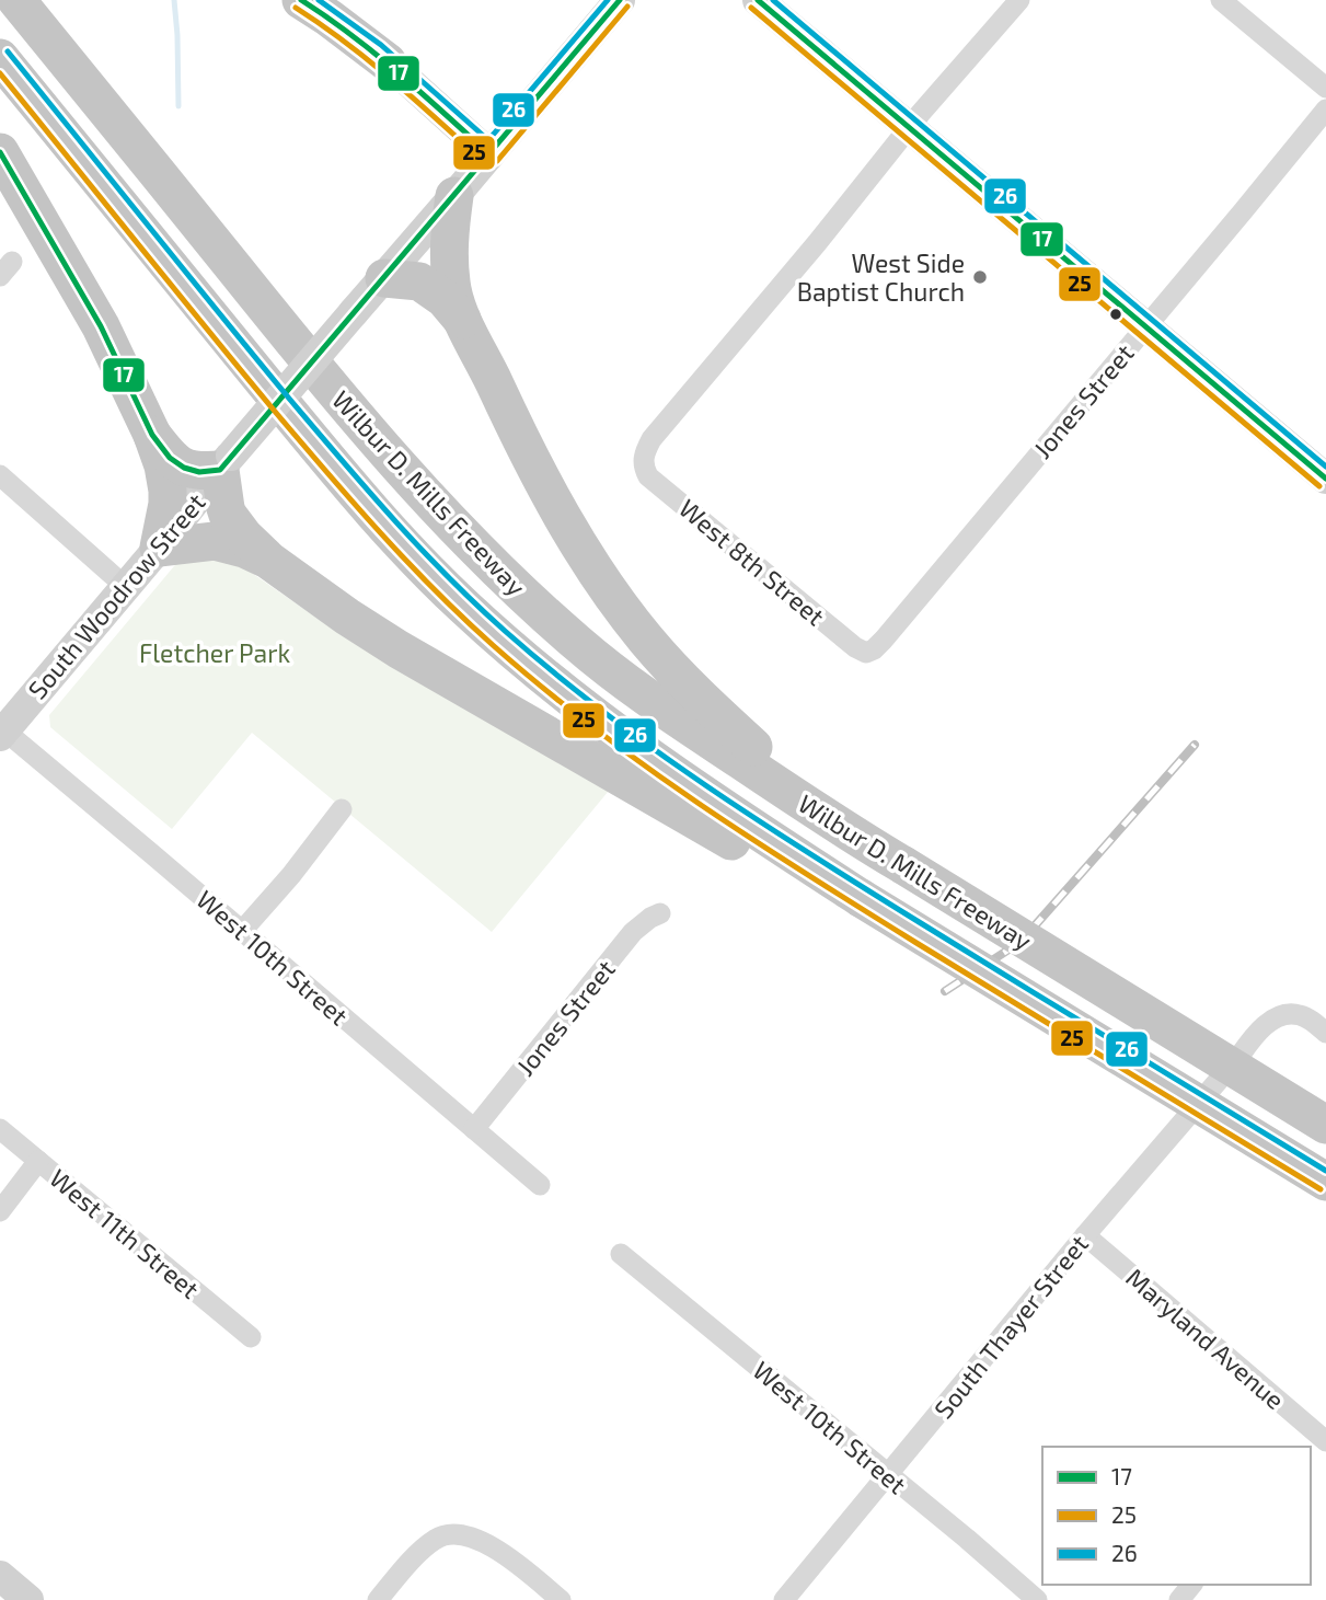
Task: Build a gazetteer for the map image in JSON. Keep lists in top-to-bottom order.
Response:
{
  "streets": {
    "highway": ["Wilbur D. Mills Freeway"],
    "main road": ["South Woodrow Street"],
    "street": [
      "Jones Street",
      "West 8th Street",
      "West 10th Street",
      "West 11th Street",
      "South Thayer Street",
      "Maryland Avenue"
    ]
  },
  "crossings": [
    ["Jones Street", "West 8th Street"],
    ["Jones Street", "West 10th Street"],
    ["South Woodrow Street", "West 10th Street"],
    ["West 10th Street", "South Thayer Street"],
    ["South Thayer Street", "Maryland Avenue"]
  ],
  "parks": ["Fletcher Park"],
  "places": ["West Side Baptist Church"],
  "lines": ["transit line 17", "transit line 26", "transit line 25"],
  "legend": ["17", "25", "26"]
}
